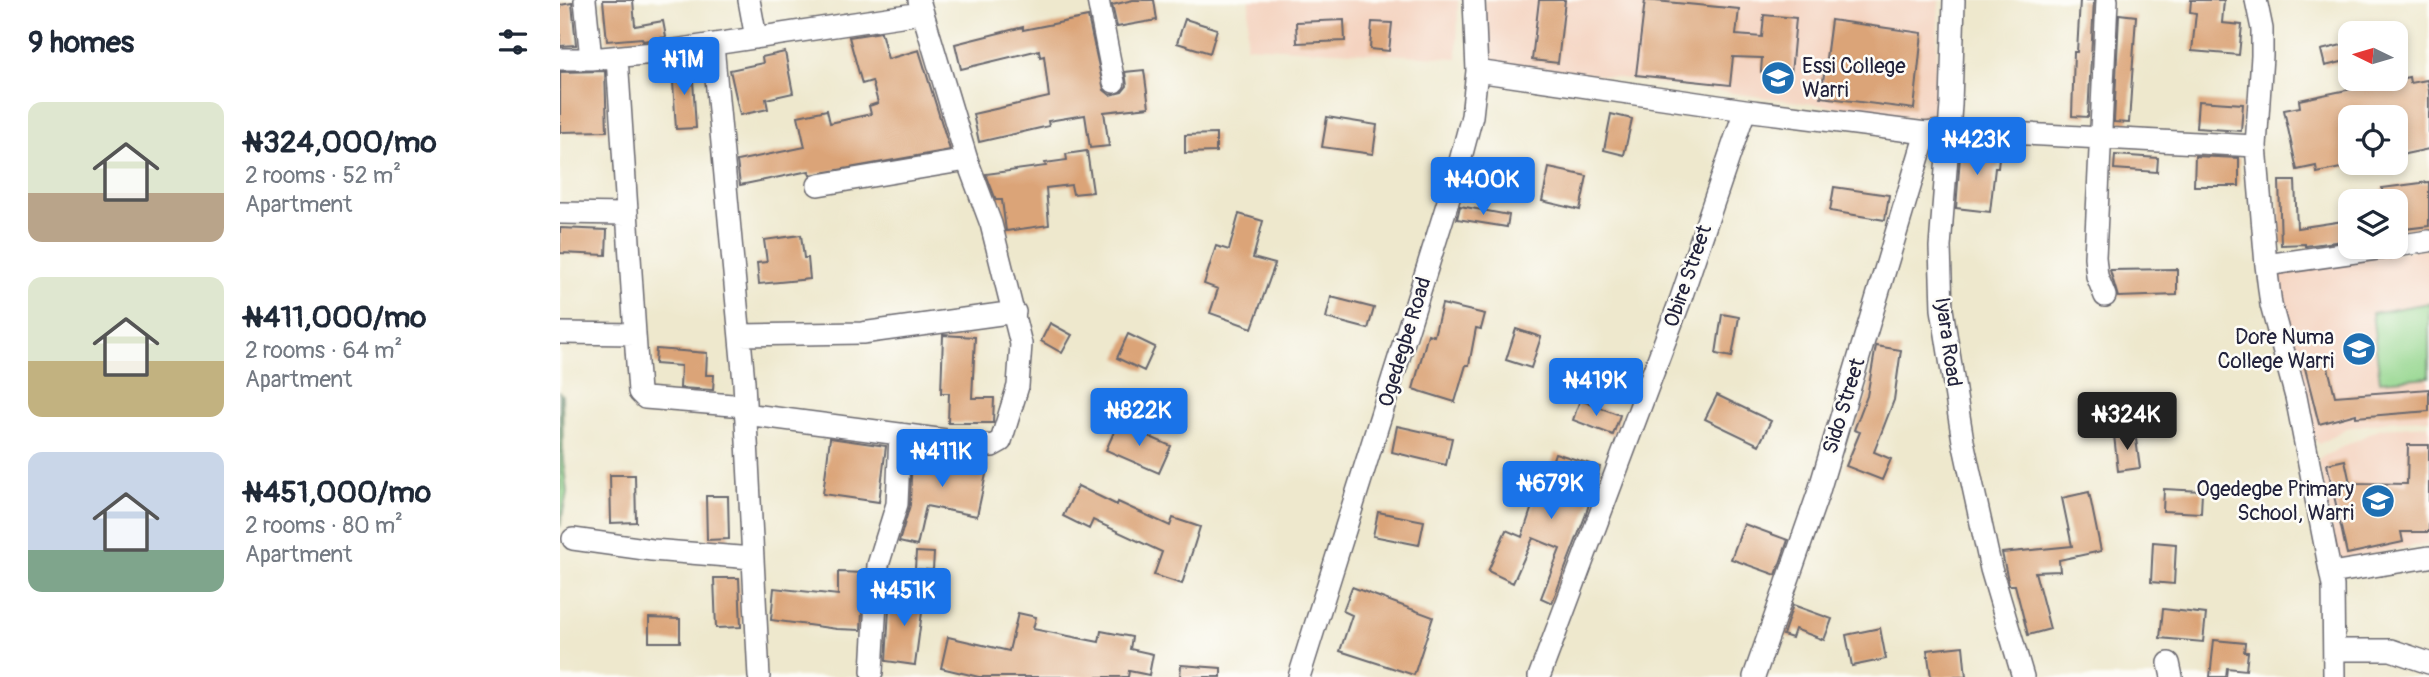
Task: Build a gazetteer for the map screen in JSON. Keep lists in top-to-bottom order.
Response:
{
  "streets": {
    "street": [
      "Obire Street",
      "Ogedegbe Road",
      "Iyara Road",
      "Sido Street"
    ]
  },
  "places": {
    "school or university": ["Essi College Warri", "Dore Numa College Warri", "Ogedegbe Primary School, Warri"]
  },
  "north": "left",
  "page": {
    "heading": "9 homes",
    "price": [
      "₦1M",
      "₦423K",
      "₦400K",
      "₦419K",
      "₦822K",
      "₦324K",
      "₦411K",
      "₦679K",
      "₦451K"
    ],
    "list": [
      {
        "name": "₦324,000/mo",
        "note": "2 rooms · 52 m² · Apartment"
      },
      {
        "name": "₦411,000/mo",
        "note": "2 rooms · 64 m² · Apartment"
      },
      {
        "name": "₦451,000/mo",
        "note": "2 rooms · 80 m² · Apartment"
      }
    ]
  }
}
